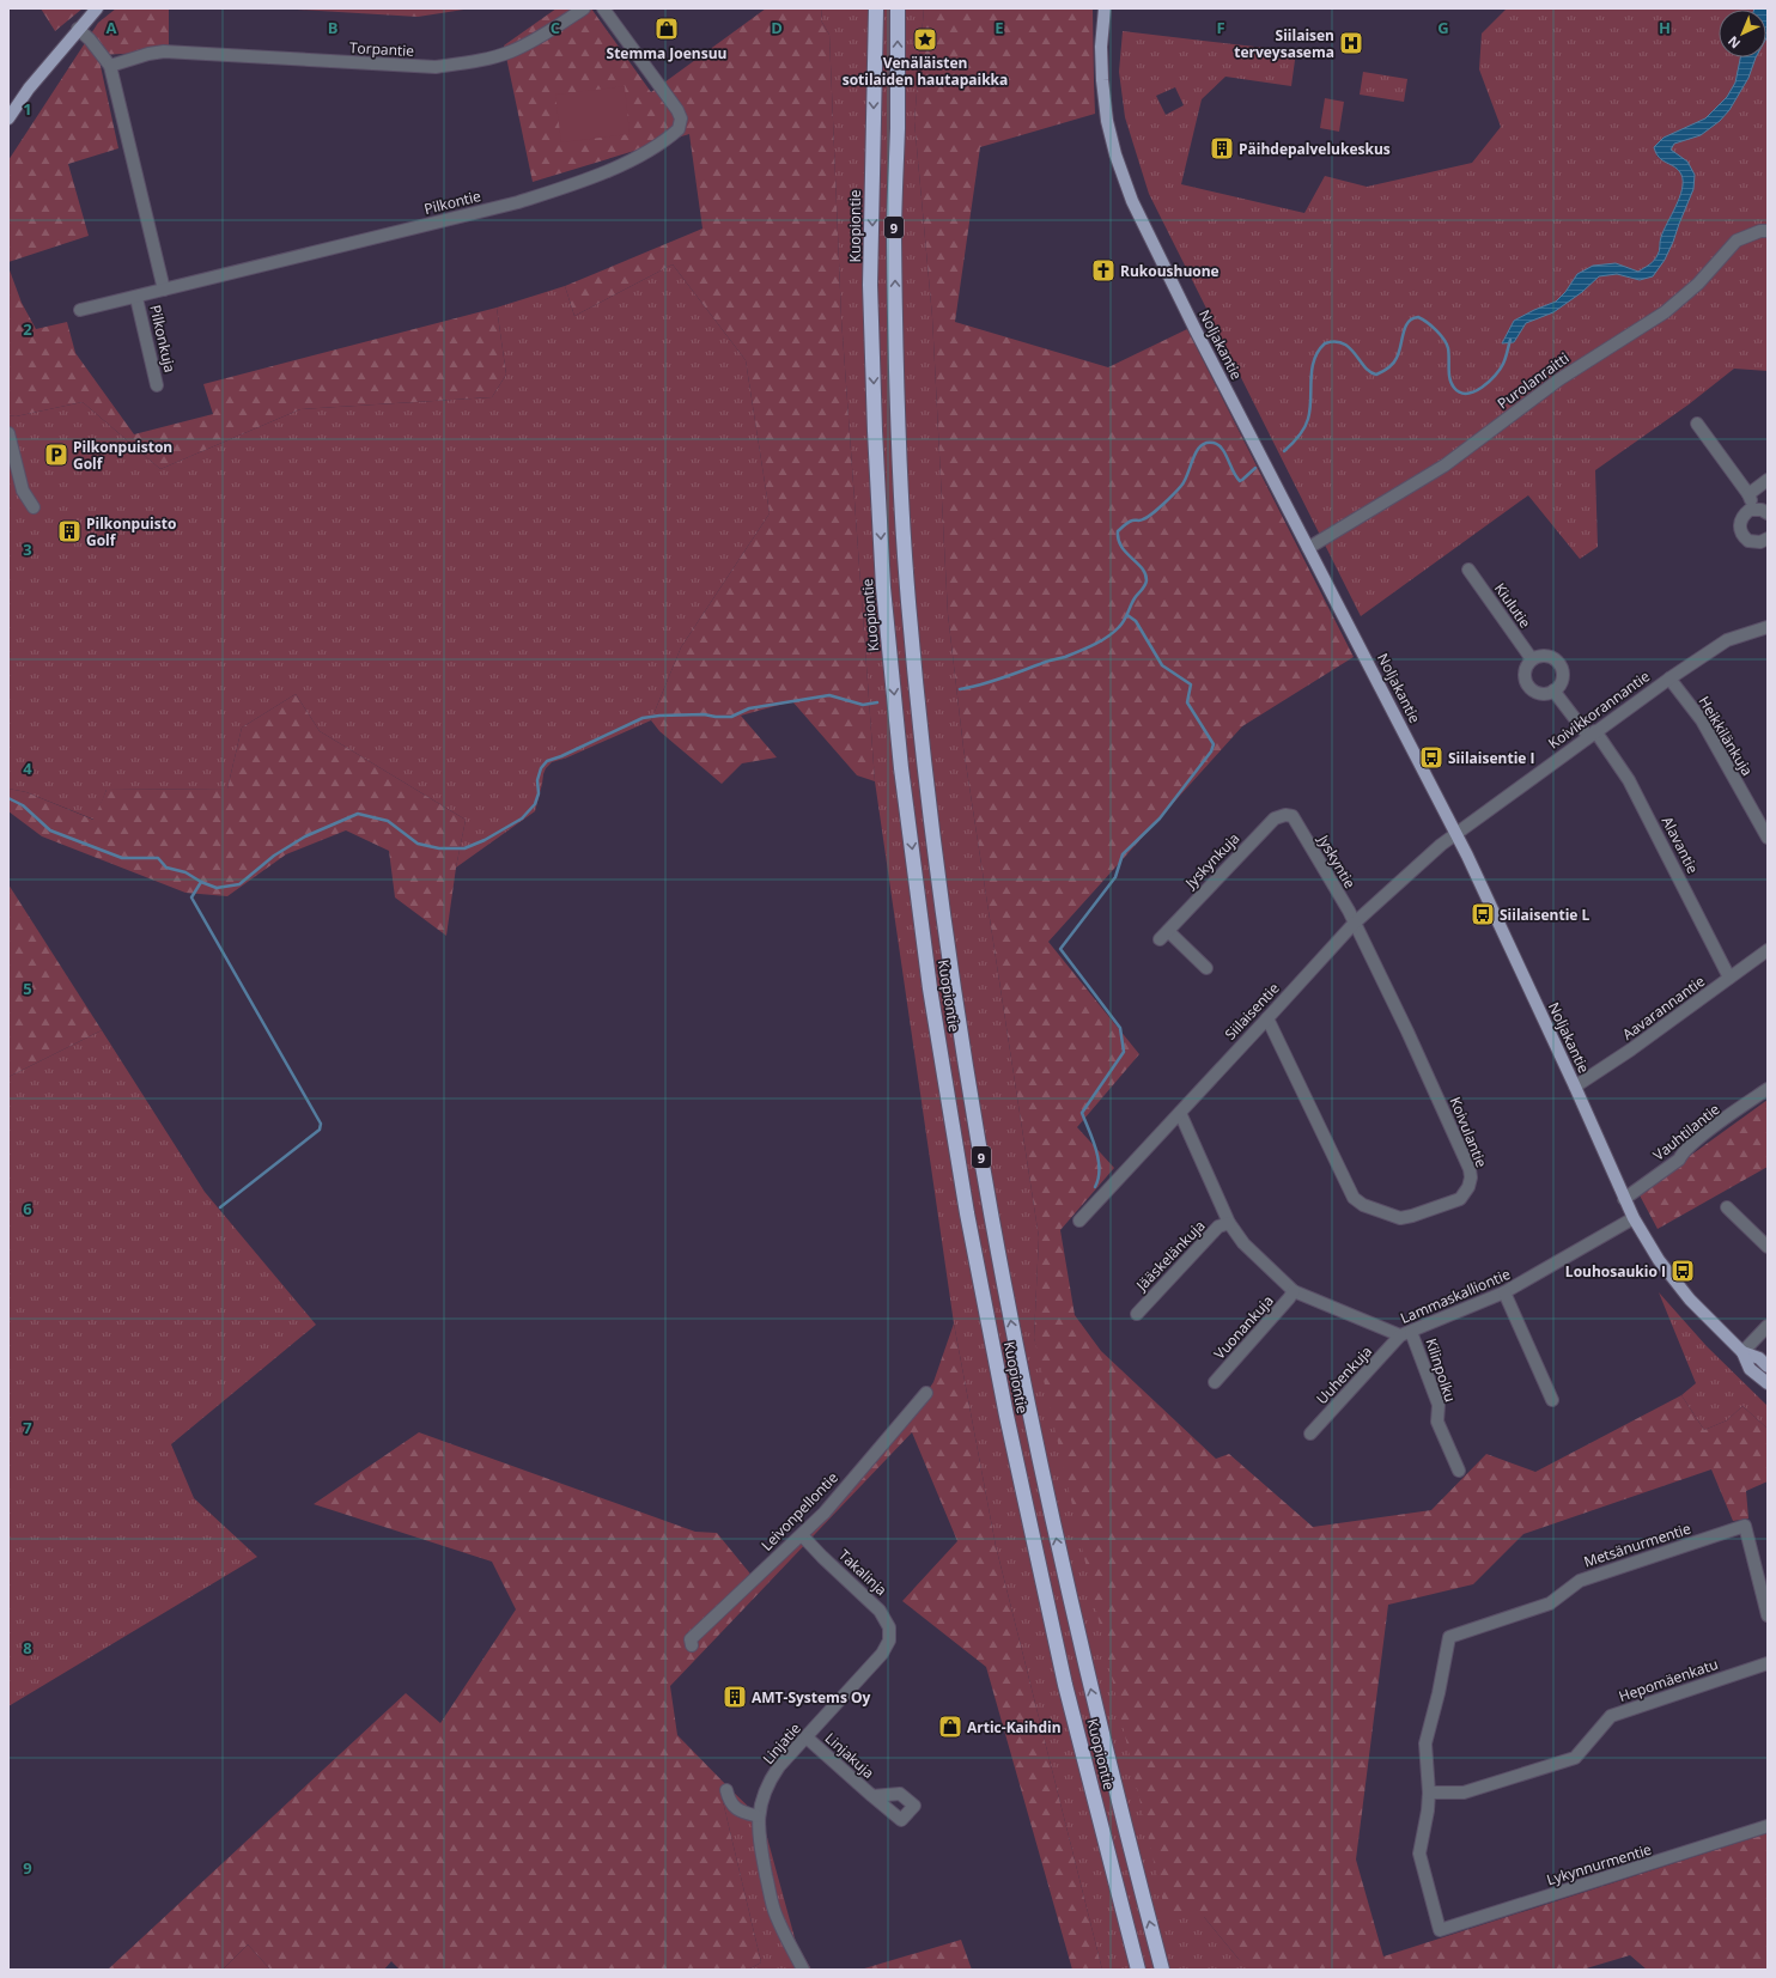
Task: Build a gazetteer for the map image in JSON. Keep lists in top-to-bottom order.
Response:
{
  "streets": {
    "highway": ["Kuopiontie", "9"],
    "main road": ["Noljakantie"],
    "street": [
      "Torpantie",
      "Pilkontie",
      "Pilkonkuja",
      "Purolanraitti",
      "Kiulutie",
      "Koivikkorannantie",
      "Heikkilänkuja",
      "Alavantie",
      "Jyskynkuja",
      "Jyskyntie",
      "Aavarannantie",
      "Siilaisentie",
      "Koivulantie",
      "Vauhtilantie",
      "Jääskelänkuja",
      "Lammaskalliontie",
      "Vuonankuja",
      "Kilinpolku",
      "Uuhenkuja",
      "Leivonpellontie",
      "Metsänurmentie",
      "Takalinja",
      "Hepomäenkatu",
      "Linjatie",
      "Linjakuja",
      "Lykynnurmentie"
    ]
  },
  "crossings": [
    ["Pilkontie", "Pilkonkuja"],
    ["Noljakantie", "Purolanraitti"],
    ["Noljakantie", "Koivikkorannantie"],
    ["Noljakantie", "Aavarannantie"],
    ["Noljakantie", "Siilaisentie"],
    ["Noljakantie", "Vauhtilantie"],
    ["Noljakantie", "Lammaskalliontie"],
    ["Koivikkorannantie", "Heikkilänkuja"],
    ["Koivikkorannantie", "Alavantie"],
    ["Koivikkorannantie", "Siilaisentie"],
    ["Alavantie", "Aavarannantie"],
    ["Jyskynkuja", "Jyskyntie"],
    ["Jyskyntie", "Siilaisentie"],
    ["Jyskyntie", "Koivulantie"],
    ["Siilaisentie", "Koivulantie"],
    ["Siilaisentie", "Lammaskalliontie"],
    ["Jääskelänkuja", "Lammaskalliontie"],
    ["Lammaskalliontie", "Vuonankuja"],
    ["Lammaskalliontie", "Kilinpolku"],
    ["Lammaskalliontie", "Uuhenkuja"],
    ["Kilinpolku", "Uuhenkuja"],
    ["Leivonpellontie", "Takalinja"],
    ["Metsänurmentie", "Hepomäenkatu"],
    ["Metsänurmentie", "Lykynnurmentie"],
    ["Takalinja", "Linjatie"],
    ["Linjatie", "Linjakuja"]
  ],
  "places": {
    "shop": ["Stemma Joensuu", "Artic-Kaihdin"],
    "place": ["Venäläisten sotilaiden hautapaikka"],
    "hospital": ["Siilaisen terveysasema"],
    "building": ["Päihdepalvelukeskus", "Pilkonpuisto Golf", "AMT-Systems Oy"],
    "church": ["Rukoushuone"],
    "parking": ["Pilkonpuiston Golf"],
    "bus stop": ["Siilaisentie I", "Siilaisentie L", "Louhosaukio I"]
  },
  "north": "bottom left",
  "grid": {
    "columns": [
      "A",
      "B",
      "C",
      "D",
      "E",
      "F",
      "G",
      "H"
    ],
    "rows": [
      "1",
      "2",
      "3",
      "4",
      "5",
      "6",
      "7",
      "8",
      "9"
    ]
  }
}
